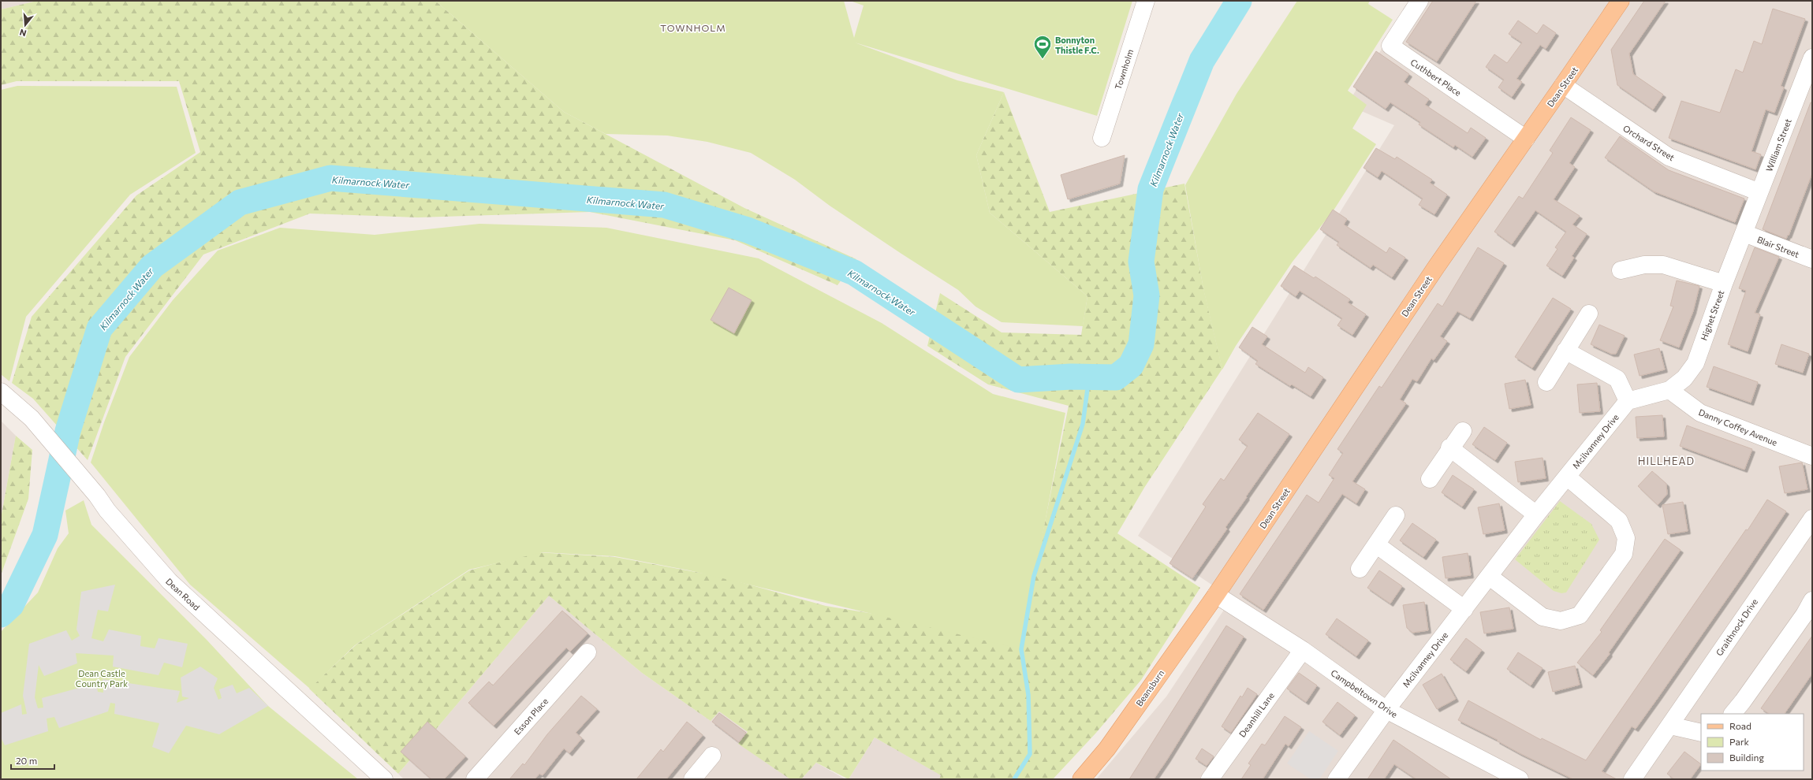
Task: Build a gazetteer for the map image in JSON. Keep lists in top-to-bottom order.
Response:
{
  "streets": {
    "main road": ["Dean Street", "Beansburn"],
    "street": [
      "Townholm",
      "Cuthbert Place",
      "Orchard Street",
      "William Street",
      "Blair Street",
      "Highet Street",
      "Danny Coffey Avenue",
      "Mcilvanney Drive",
      "Dean Road",
      "Graithnock Drive",
      "Campbeltown Drive",
      "Deanhill Lane",
      "Esson Place"
    ]
  },
  "crossings": [
    ["Cuthbert Place", "Dean Street"],
    ["Dean Street", "Orchard Street"],
    ["Dean Street", "Beansburn"],
    ["Dean Street", "Campbeltown Drive"],
    ["Orchard Street", "William Street"],
    ["William Street", "Blair Street"],
    ["William Street", "Highet Street"],
    ["Blair Street", "Highet Street"],
    ["Highet Street", "Danny Coffey Avenue"],
    ["Mcilvanney Drive", "Campbeltown Drive"],
    ["Beansburn", "Campbeltown Drive"],
    ["Campbeltown Drive", "Deanhill Lane"]
  ],
  "districts": ["TOWNHOLM", "HILLHEAD"],
  "water": ["Kilmarnock Water"],
  "parks": ["Dean Castle Country Park"],
  "places": {
    "sports": ["Bonnyton Thistle F.C."]
  },
  "legend": ["Road", "Park", "Building"],
  "scale_bar": "20 m",
  "north": "bottom"
}
